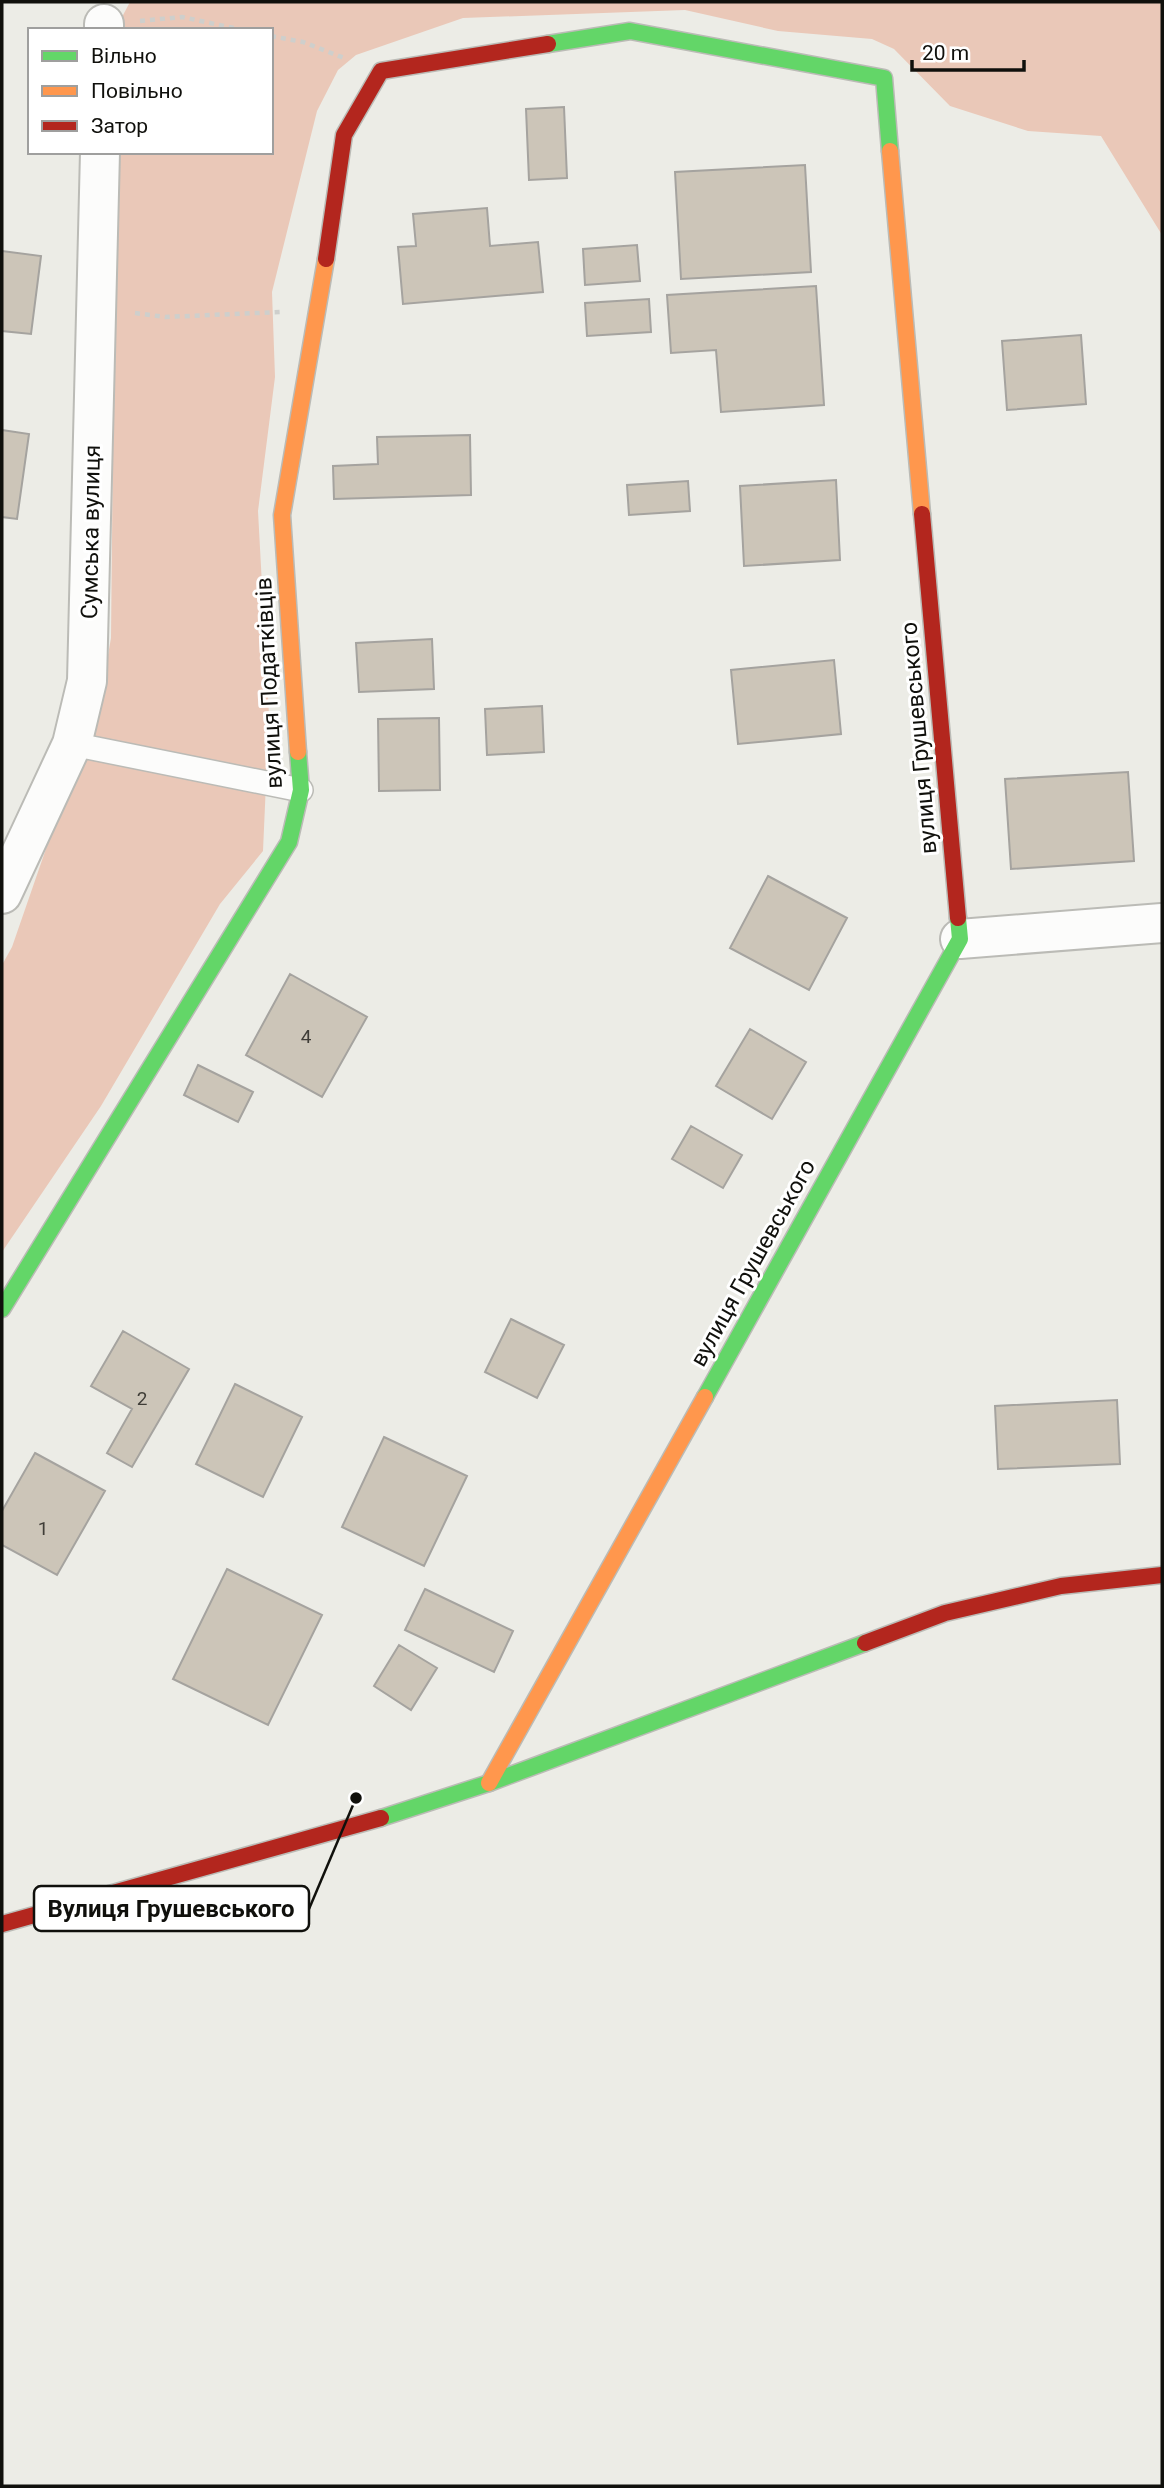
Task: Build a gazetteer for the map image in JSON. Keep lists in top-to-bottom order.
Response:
{
  "streets": {
    "street": ["Сумська вулиця", "вулиця Податківців", "вулиця Грушевського"]
  },
  "crossings": [
    ["вулиця Податківців", "вулиця Грушевського"]
  ],
  "places": ["Вулиця Грушевського"],
  "house_numbers": ["4", "2", "1"],
  "legend": ["Вільно", "Повільно", "Затор"],
  "scale_bar": "20 m"
}
